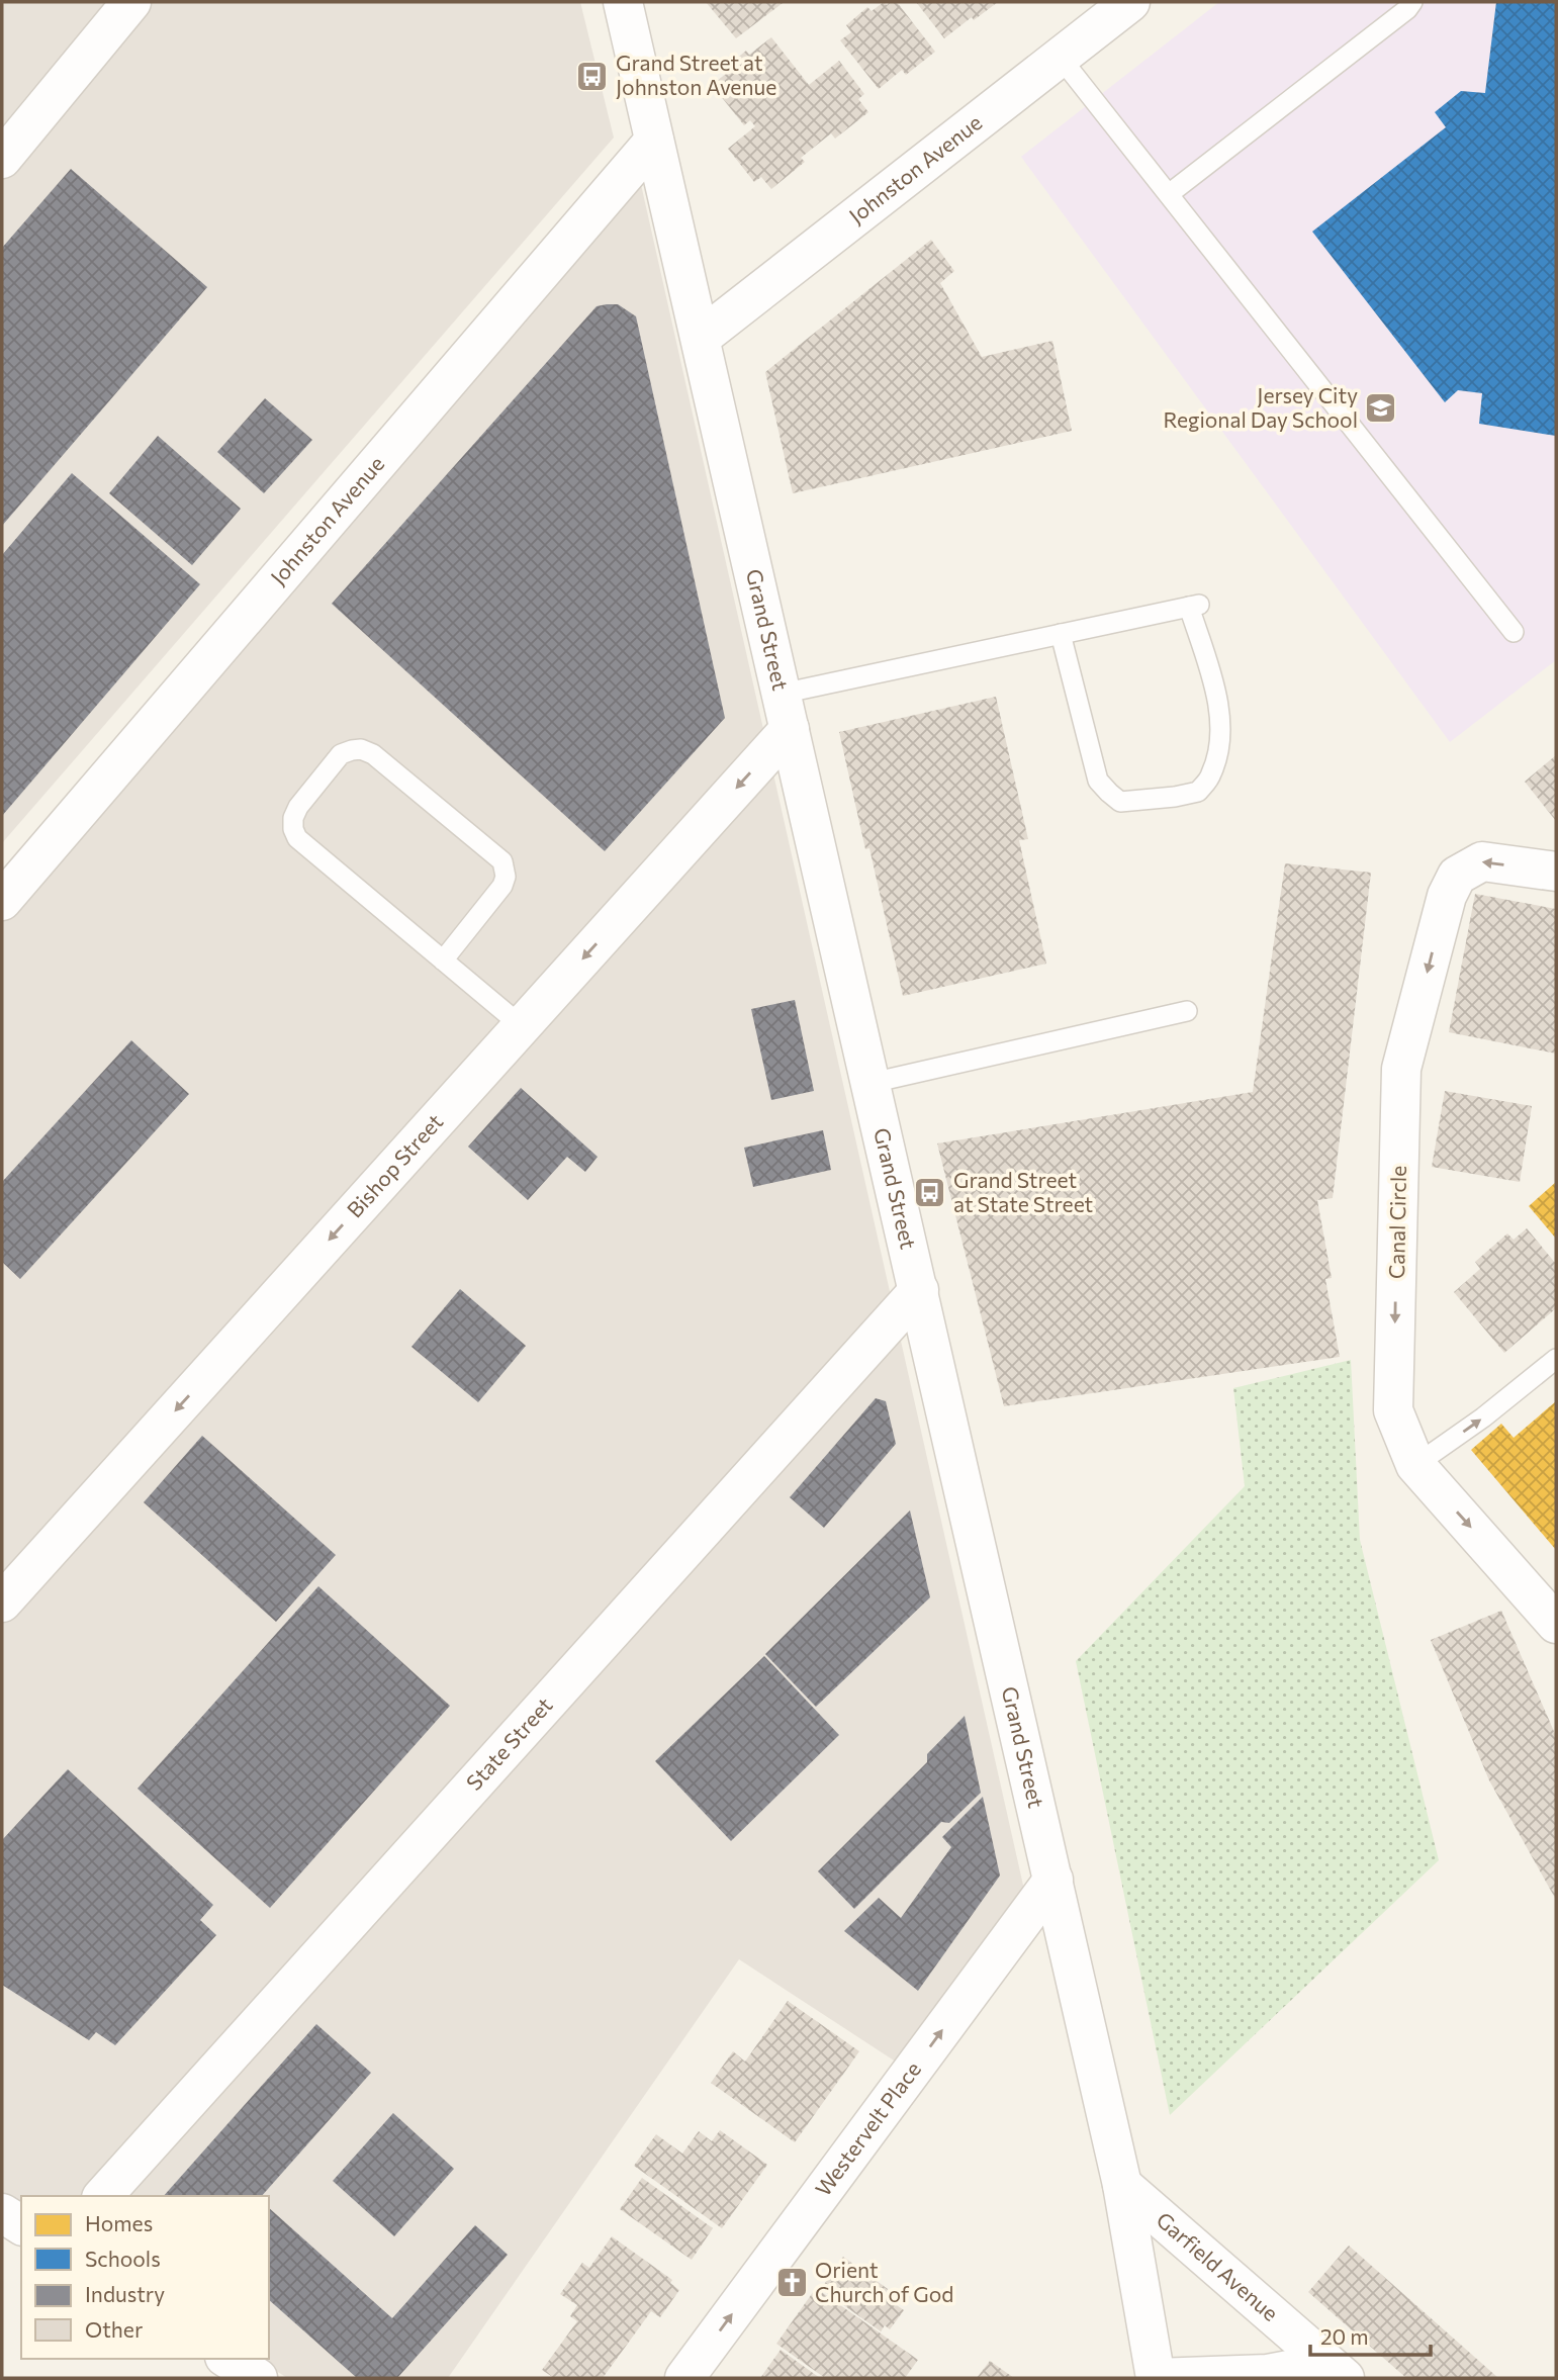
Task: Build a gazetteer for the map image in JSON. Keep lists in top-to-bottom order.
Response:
{
  "streets": {
    "street": [
      "Johnston Avenue",
      "Grand Street",
      "Bishop Street",
      "Canal Circle",
      "State Street",
      "Westervelt Place",
      "Garfield Avenue"
    ]
  },
  "crossings": [
    ["Johnston Avenue", "Grand Street"],
    ["Grand Street", "Bishop Street"],
    ["Grand Street", "State Street"],
    ["Grand Street", "Westervelt Place"],
    ["Grand Street", "Garfield Avenue"]
  ],
  "one_way": ["Bishop Street", "Canal Circle", "Westervelt Place"],
  "places": {
    "bus stop": ["Grand Street at Johnston Avenue", "Grand Street at State Street"],
    "school or university": ["Jersey City Regional Day School"],
    "church": ["Orient Church of God"]
  },
  "legend": [
    "Homes",
    "Schools",
    "Industry",
    "Other"
  ],
  "scale_bar": "20 m"
}
